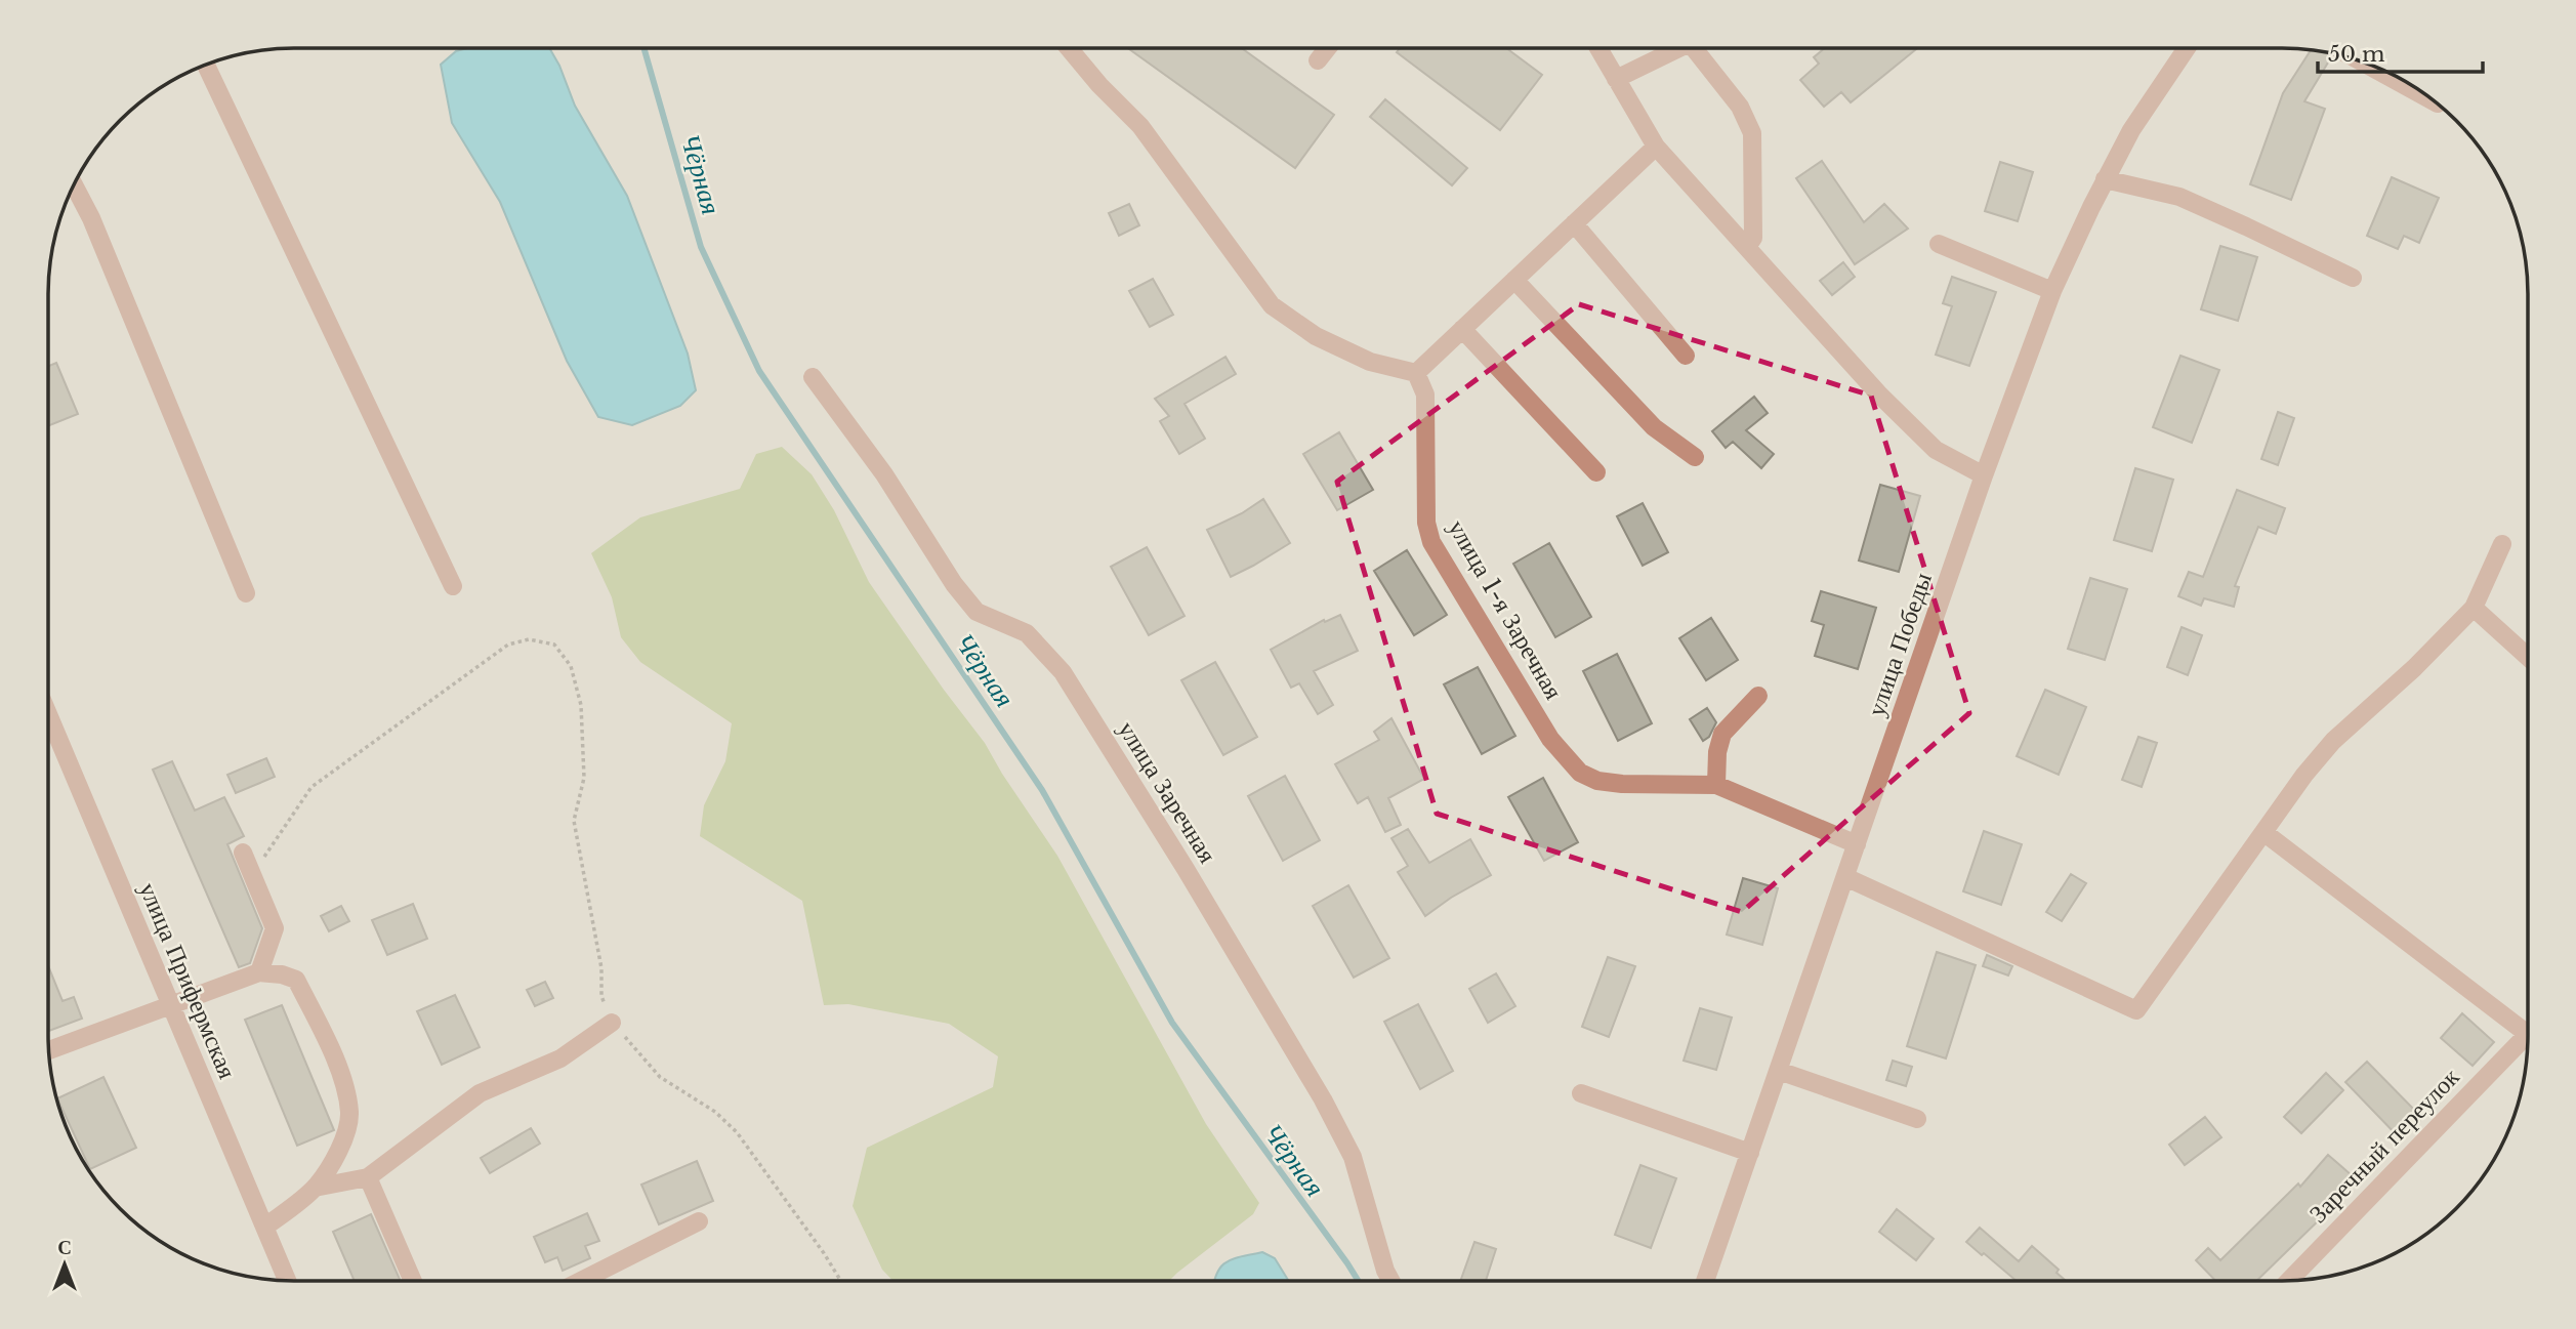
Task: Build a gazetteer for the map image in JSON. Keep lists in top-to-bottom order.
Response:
{
  "streets": {
    "street": [
      "улица 1-я Заречная",
      "улица Победы",
      "улица Заречная",
      "улица Прифермская",
      "Заречный переулок"
    ]
  },
  "crossings": [
    ["улица 1-я Заречная", "улица Победы"]
  ],
  "water": ["Чёрная"],
  "scale_bar": "50 m",
  "north": "top"
}
